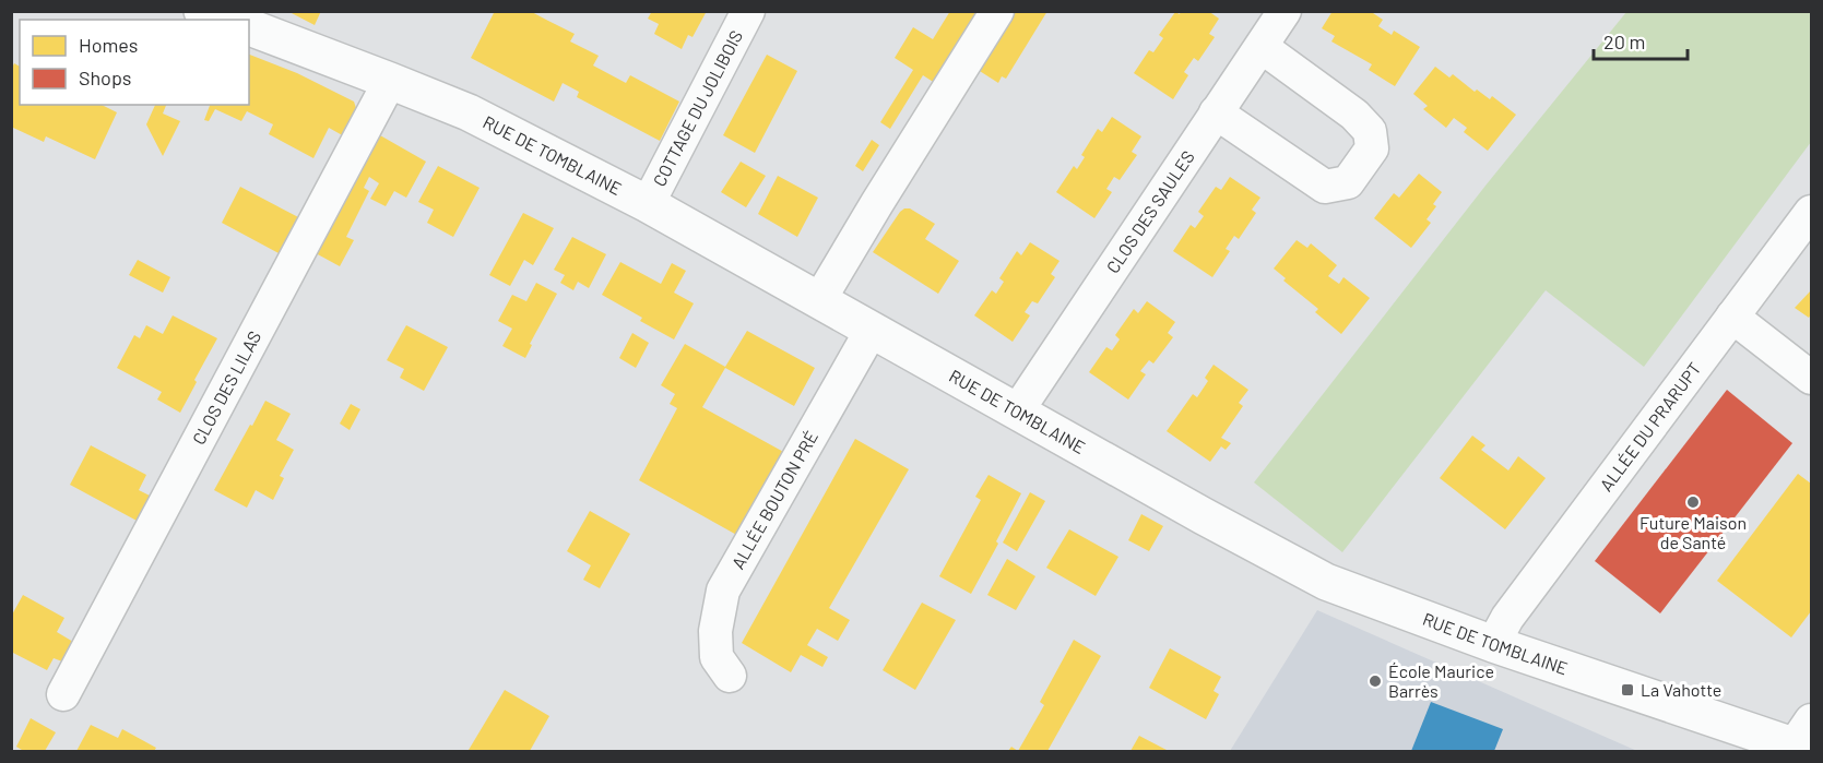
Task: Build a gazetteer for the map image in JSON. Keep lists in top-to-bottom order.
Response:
{
  "streets": {
    "main road": ["RUE DE TOMBLAINE"],
    "street": [
      "COTTAGE DU JOLIBOIS",
      "CLOS DES SAULES",
      "CLOS DES LILAS",
      "ALLÉE DU PRARUPT",
      "ALLÉE BOUTON PRÉ"
    ]
  },
  "crossings": [
    ["COTTAGE DU JOLIBOIS", "RUE DE TOMBLAINE"],
    ["RUE DE TOMBLAINE", "CLOS DES SAULES"],
    ["RUE DE TOMBLAINE", "CLOS DES LILAS"],
    ["RUE DE TOMBLAINE", "ALLÉE DU PRARUPT"],
    ["RUE DE TOMBLAINE", "ALLÉE BOUTON PRÉ"]
  ],
  "places": {
    "other": ["Future Maison de Santé", "École Maurice Barrès"],
    "transit": ["La Vahotte"]
  },
  "legend": ["Homes", "Shops"],
  "scale_bar": "20 m"
}
